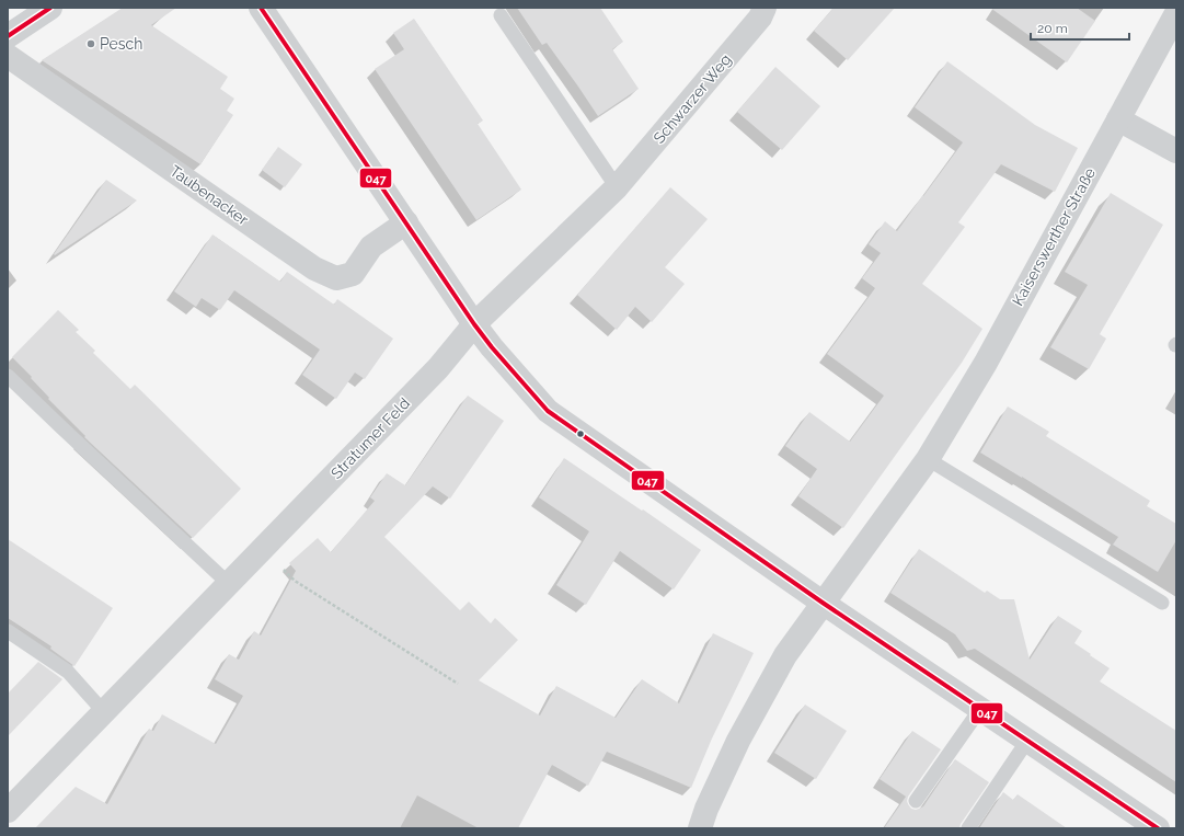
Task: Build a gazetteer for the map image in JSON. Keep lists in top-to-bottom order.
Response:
{
  "streets": {
    "street": [
      "Schwarzer Weg",
      "Taubenacker",
      "Kaiserswerther Straße",
      "Stratumer Feld"
    ]
  },
  "crossings": [
    ["Schwarzer Weg", "Stratumer Feld"]
  ],
  "places": ["Pesch"],
  "lines": ["transit line 047"],
  "scale_bar": "20 m"
}
